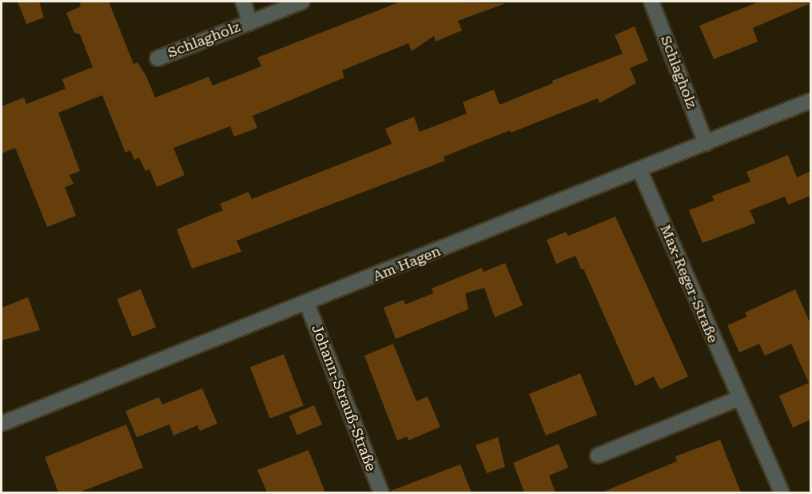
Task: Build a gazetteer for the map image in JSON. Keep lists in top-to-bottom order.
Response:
{
  "streets": {
    "street": [
      "Schlagholz",
      "Am Hagen",
      "Max-Reger-Straße",
      "Johann-Strauß-Straße"
    ]
  },
  "crossings": [
    ["Schlagholz", "Am Hagen"],
    ["Am Hagen", "Max-Reger-Straße"],
    ["Am Hagen", "Johann-Strauß-Straße"]
  ]
}
